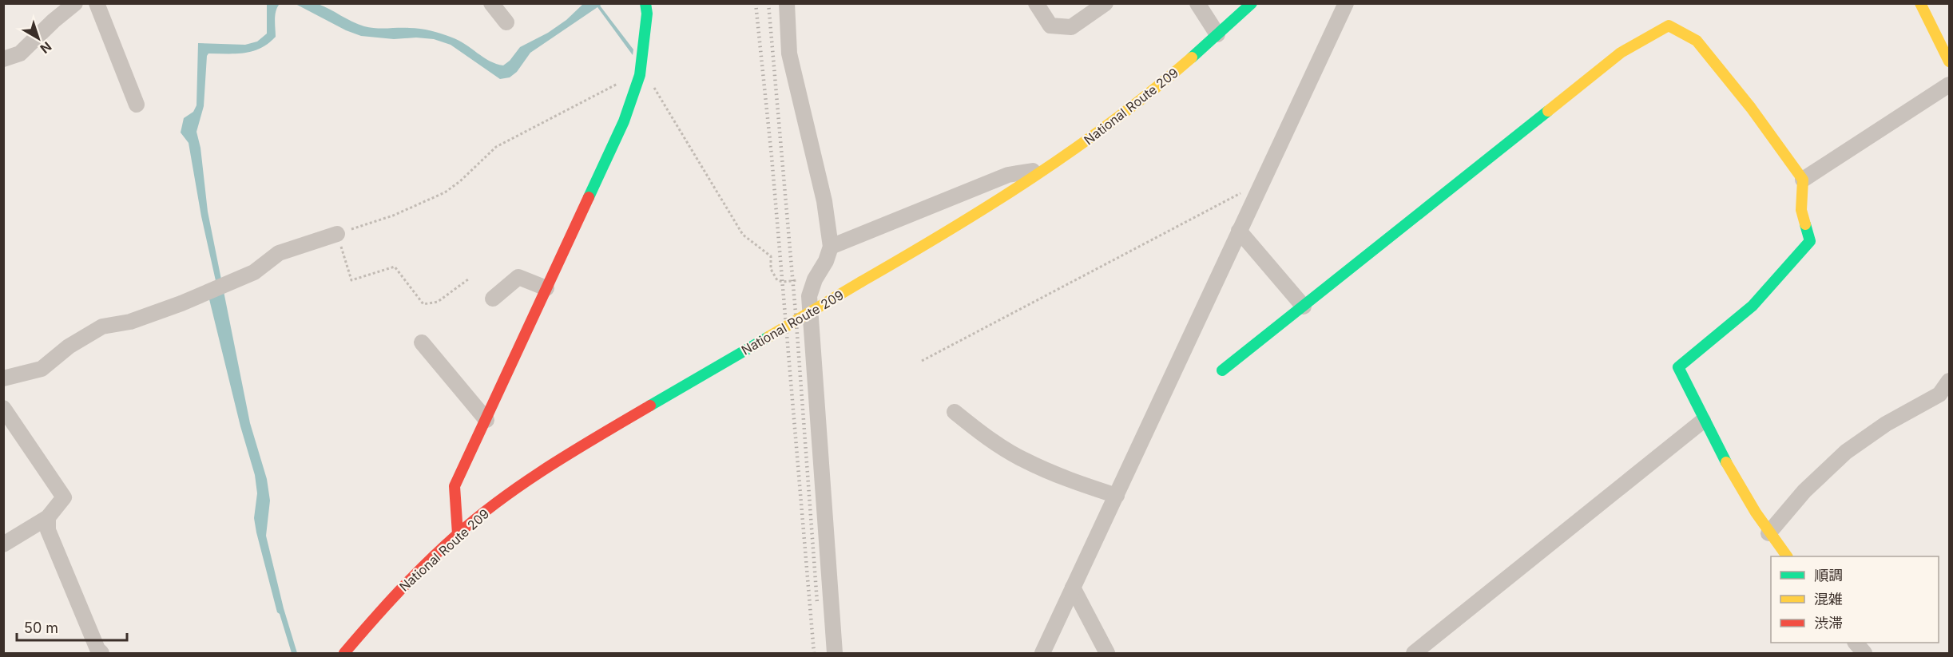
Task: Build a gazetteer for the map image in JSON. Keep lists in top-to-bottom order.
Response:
{
  "streets": {
    "main road": ["National Route 209"]
  },
  "legend": ["順調", "混雑", "渋滞"],
  "scale_bar": "50 m",
  "north": "bottom right"
}
